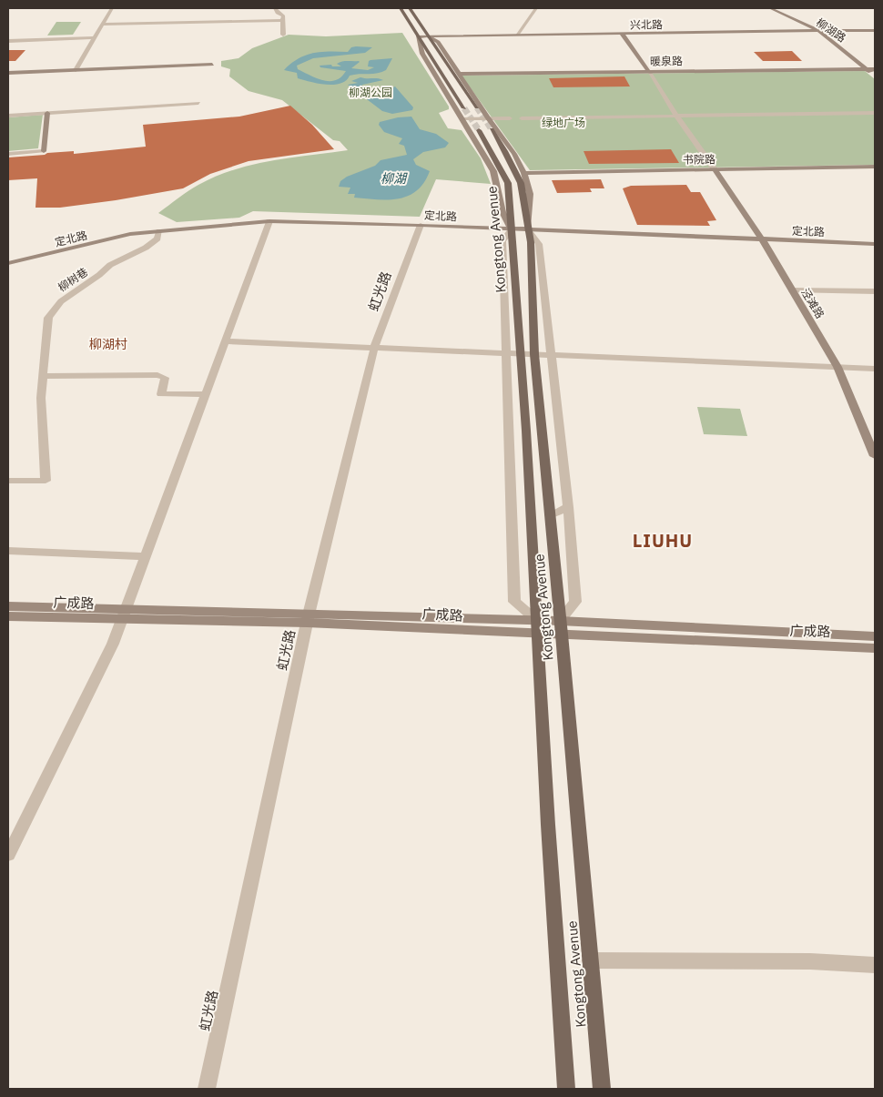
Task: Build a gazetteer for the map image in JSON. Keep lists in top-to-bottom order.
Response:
{
  "streets": {
    "main road": ["Kongtong Avenue"],
    "street": [
      "兴北路",
      "柳湖路",
      "暖泉路",
      "书院路",
      "定北路",
      "柳树巷",
      "虹光路",
      "泾滩路",
      "广成路"
    ]
  },
  "crossings": [
    ["兴北路", "柳湖路"],
    ["柳湖路", "暖泉路"],
    ["书院路", "泾滩路"],
    ["定北路", "Kongtong Avenue"],
    ["定北路", "柳树巷"],
    ["定北路", "虹光路"],
    ["定北路", "泾滩路"],
    ["Kongtong Avenue", "广成路"],
    ["虹光路", "广成路"]
  ],
  "districts": ["柳湖村", "LIUHU"],
  "water": ["柳湖"],
  "parks": ["柳湖公园", "绿地广场"]
}
